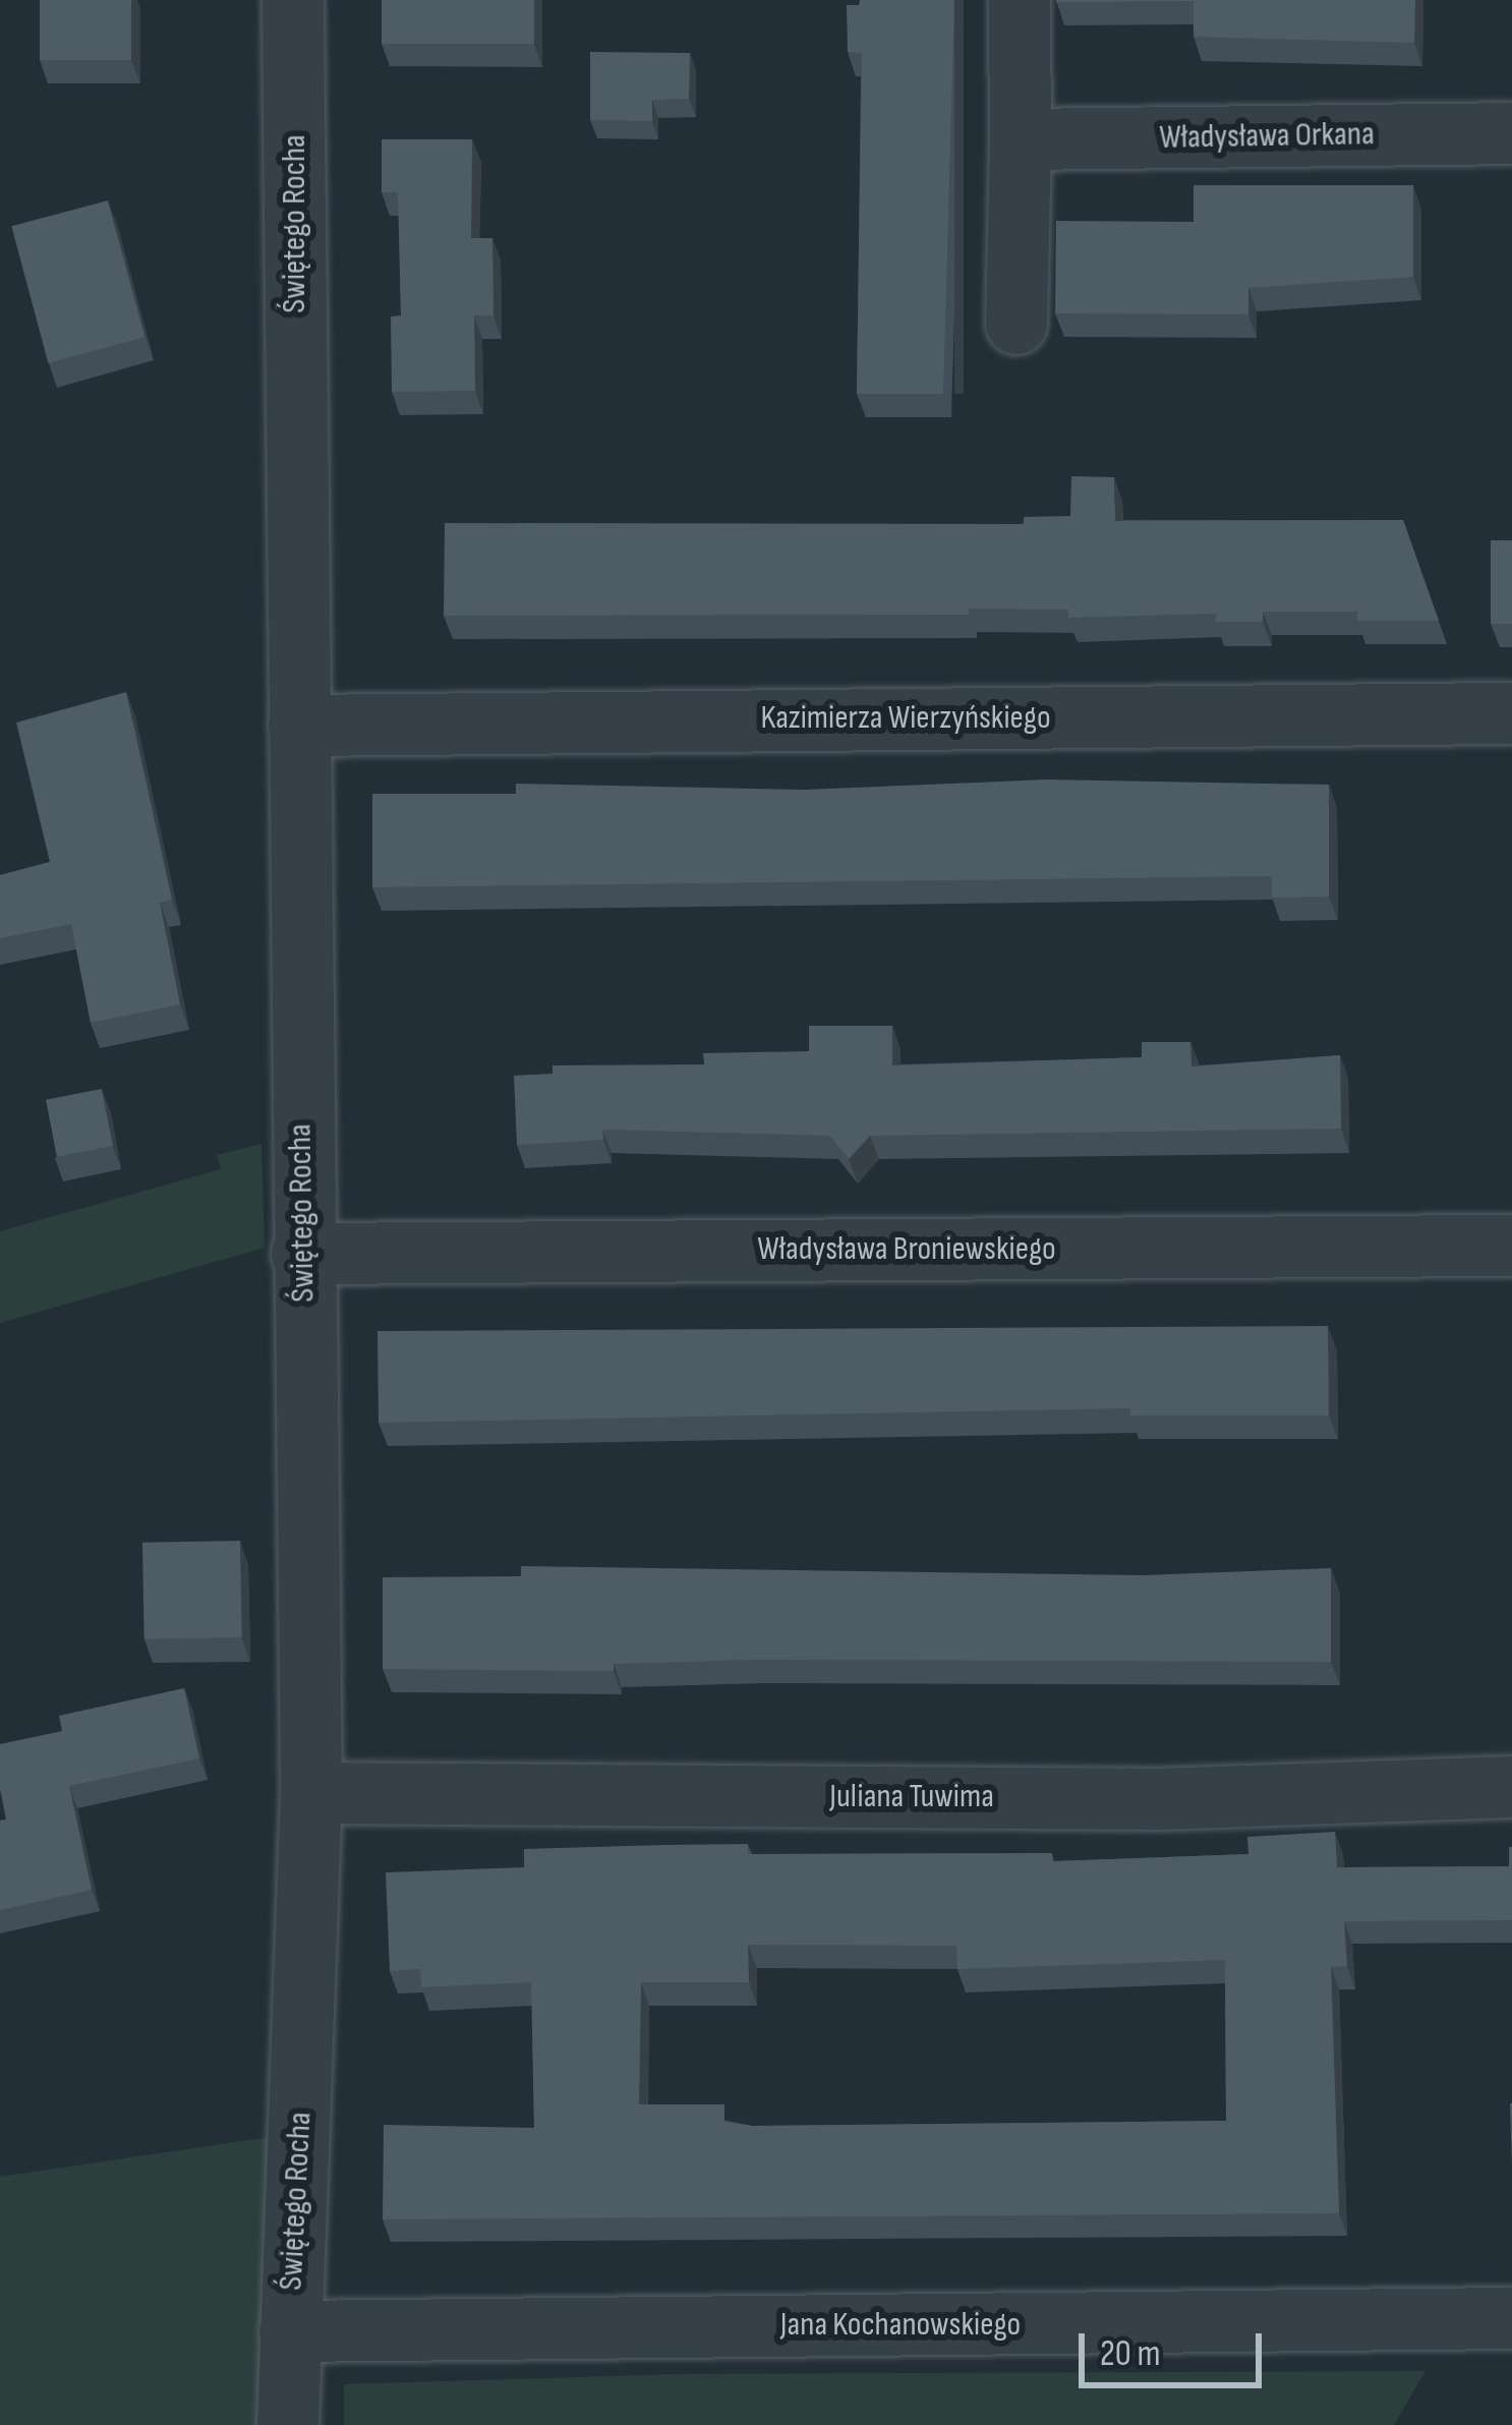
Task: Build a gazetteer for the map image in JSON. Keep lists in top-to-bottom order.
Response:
{
  "streets": {
    "street": [
      "Władysława Orkana",
      "Świętego Rocha",
      "Kazimierza Wierzyńskiego",
      "Władysława Broniewskiego",
      "Juliana Tuwima",
      "Jana Kochanowskiego"
    ]
  },
  "crossings": [
    ["Świętego Rocha", "Kazimierza Wierzyńskiego"],
    ["Świętego Rocha", "Władysława Broniewskiego"],
    ["Świętego Rocha", "Juliana Tuwima"],
    ["Świętego Rocha", "Jana Kochanowskiego"]
  ],
  "scale_bar": "20 m"
}
